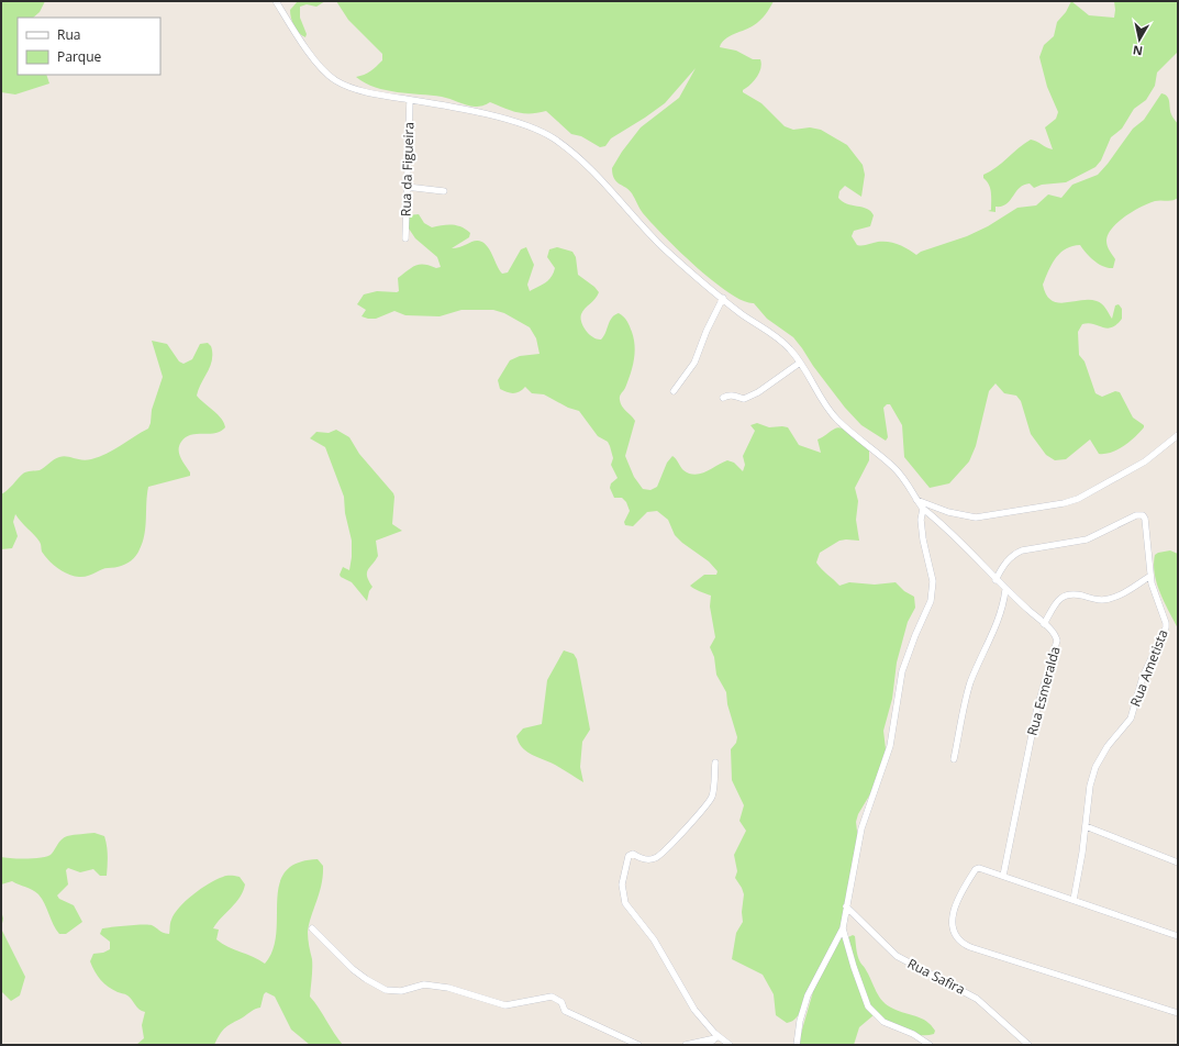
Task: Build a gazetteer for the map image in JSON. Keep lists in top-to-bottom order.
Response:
{
  "streets": {
    "street": [
      "Rua da Figueira",
      "Rua Ametista",
      "Rua Esmeralda",
      "Rua Safira"
    ]
  },
  "crossings": [
    ["Rua da Figueira", "Rua Esmeralda"],
    ["Rua Ametista", "Rua Esmeralda"]
  ],
  "legend": ["Rua", "Parque"],
  "north": "bottom"
}
